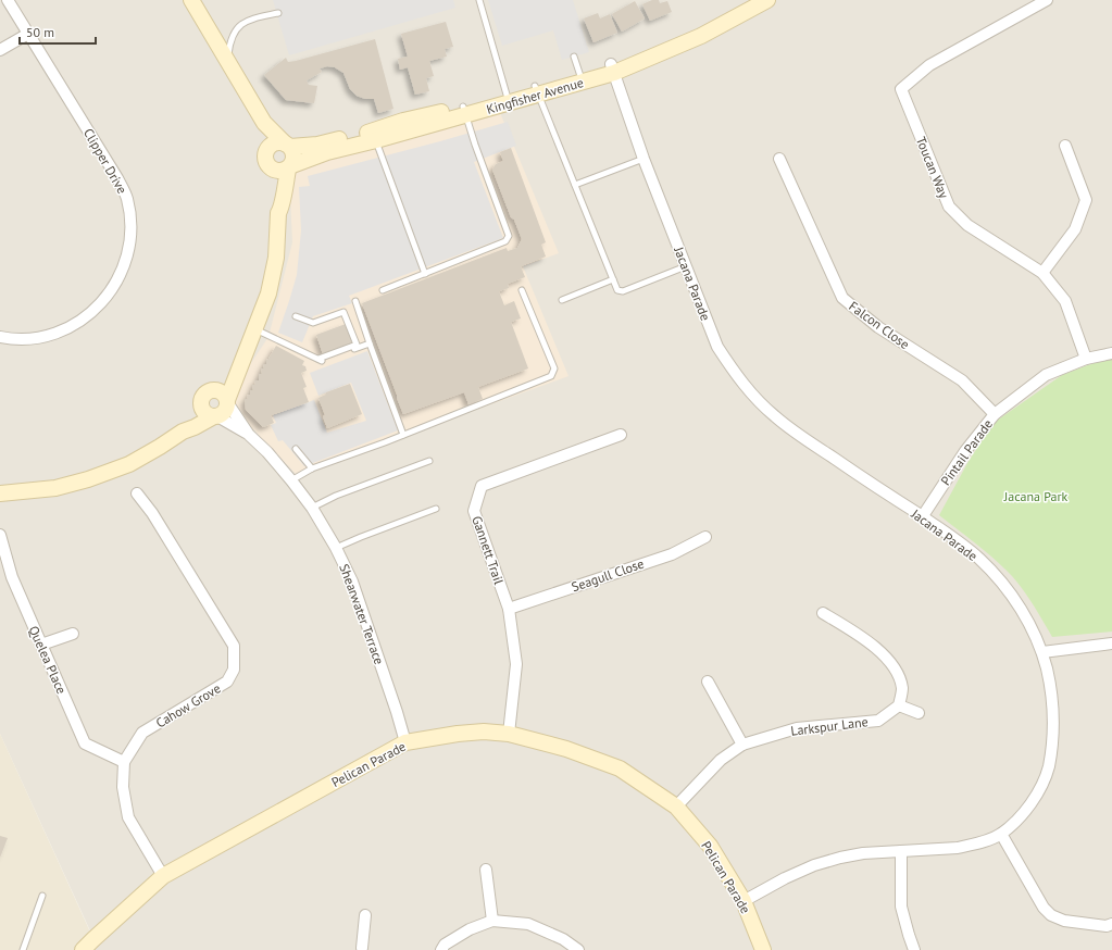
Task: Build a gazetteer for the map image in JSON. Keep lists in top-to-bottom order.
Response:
{
  "streets": {
    "street": [
      "Kingfisher Avenue",
      "Clipper Drive",
      "Toucan Way",
      "Jacana Parade",
      "Falcon Close",
      "Pintail Parade",
      "Gannett Trail",
      "Seagull Close",
      "Shearwater Terrace",
      "Quelea Place",
      "Cahow Grove",
      "Larkspur Lane",
      "Pelican Parade"
    ]
  },
  "crossings": [
    ["Kingfisher Avenue", "Jacana Parade"],
    ["Toucan Way", "Pintail Parade"],
    ["Jacana Parade", "Pintail Parade"],
    ["Jacana Parade", "Pelican Parade"],
    ["Falcon Close", "Pintail Parade"],
    ["Gannett Trail", "Seagull Close"],
    ["Gannett Trail", "Pelican Parade"],
    ["Shearwater Terrace", "Pelican Parade"],
    ["Quelea Place", "Cahow Grove"],
    ["Cahow Grove", "Pelican Parade"],
    ["Larkspur Lane", "Pelican Parade"]
  ],
  "parks": ["Jacana Park"],
  "scale_bar": "50 m"
}
